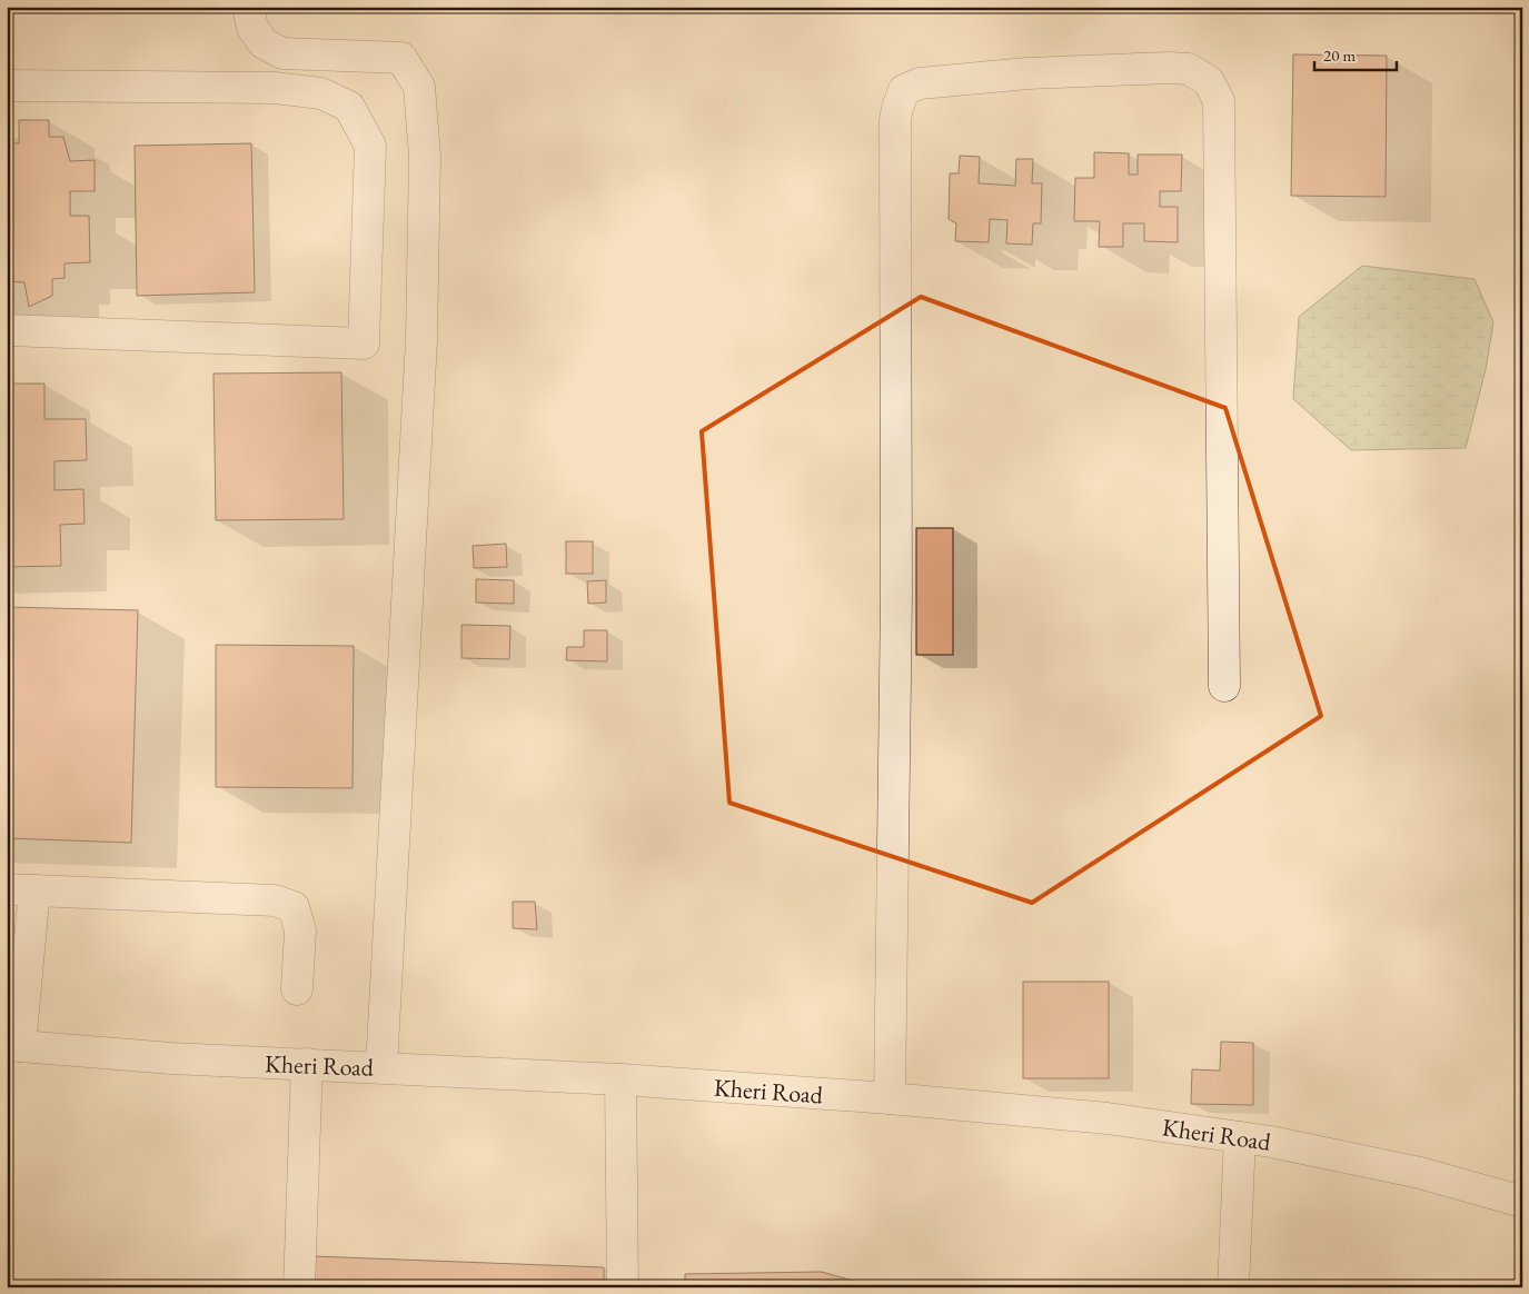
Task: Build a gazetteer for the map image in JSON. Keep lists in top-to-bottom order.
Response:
{
  "streets": {
    "street": ["Kheri Road"]
  },
  "scale_bar": "20 m"
}
